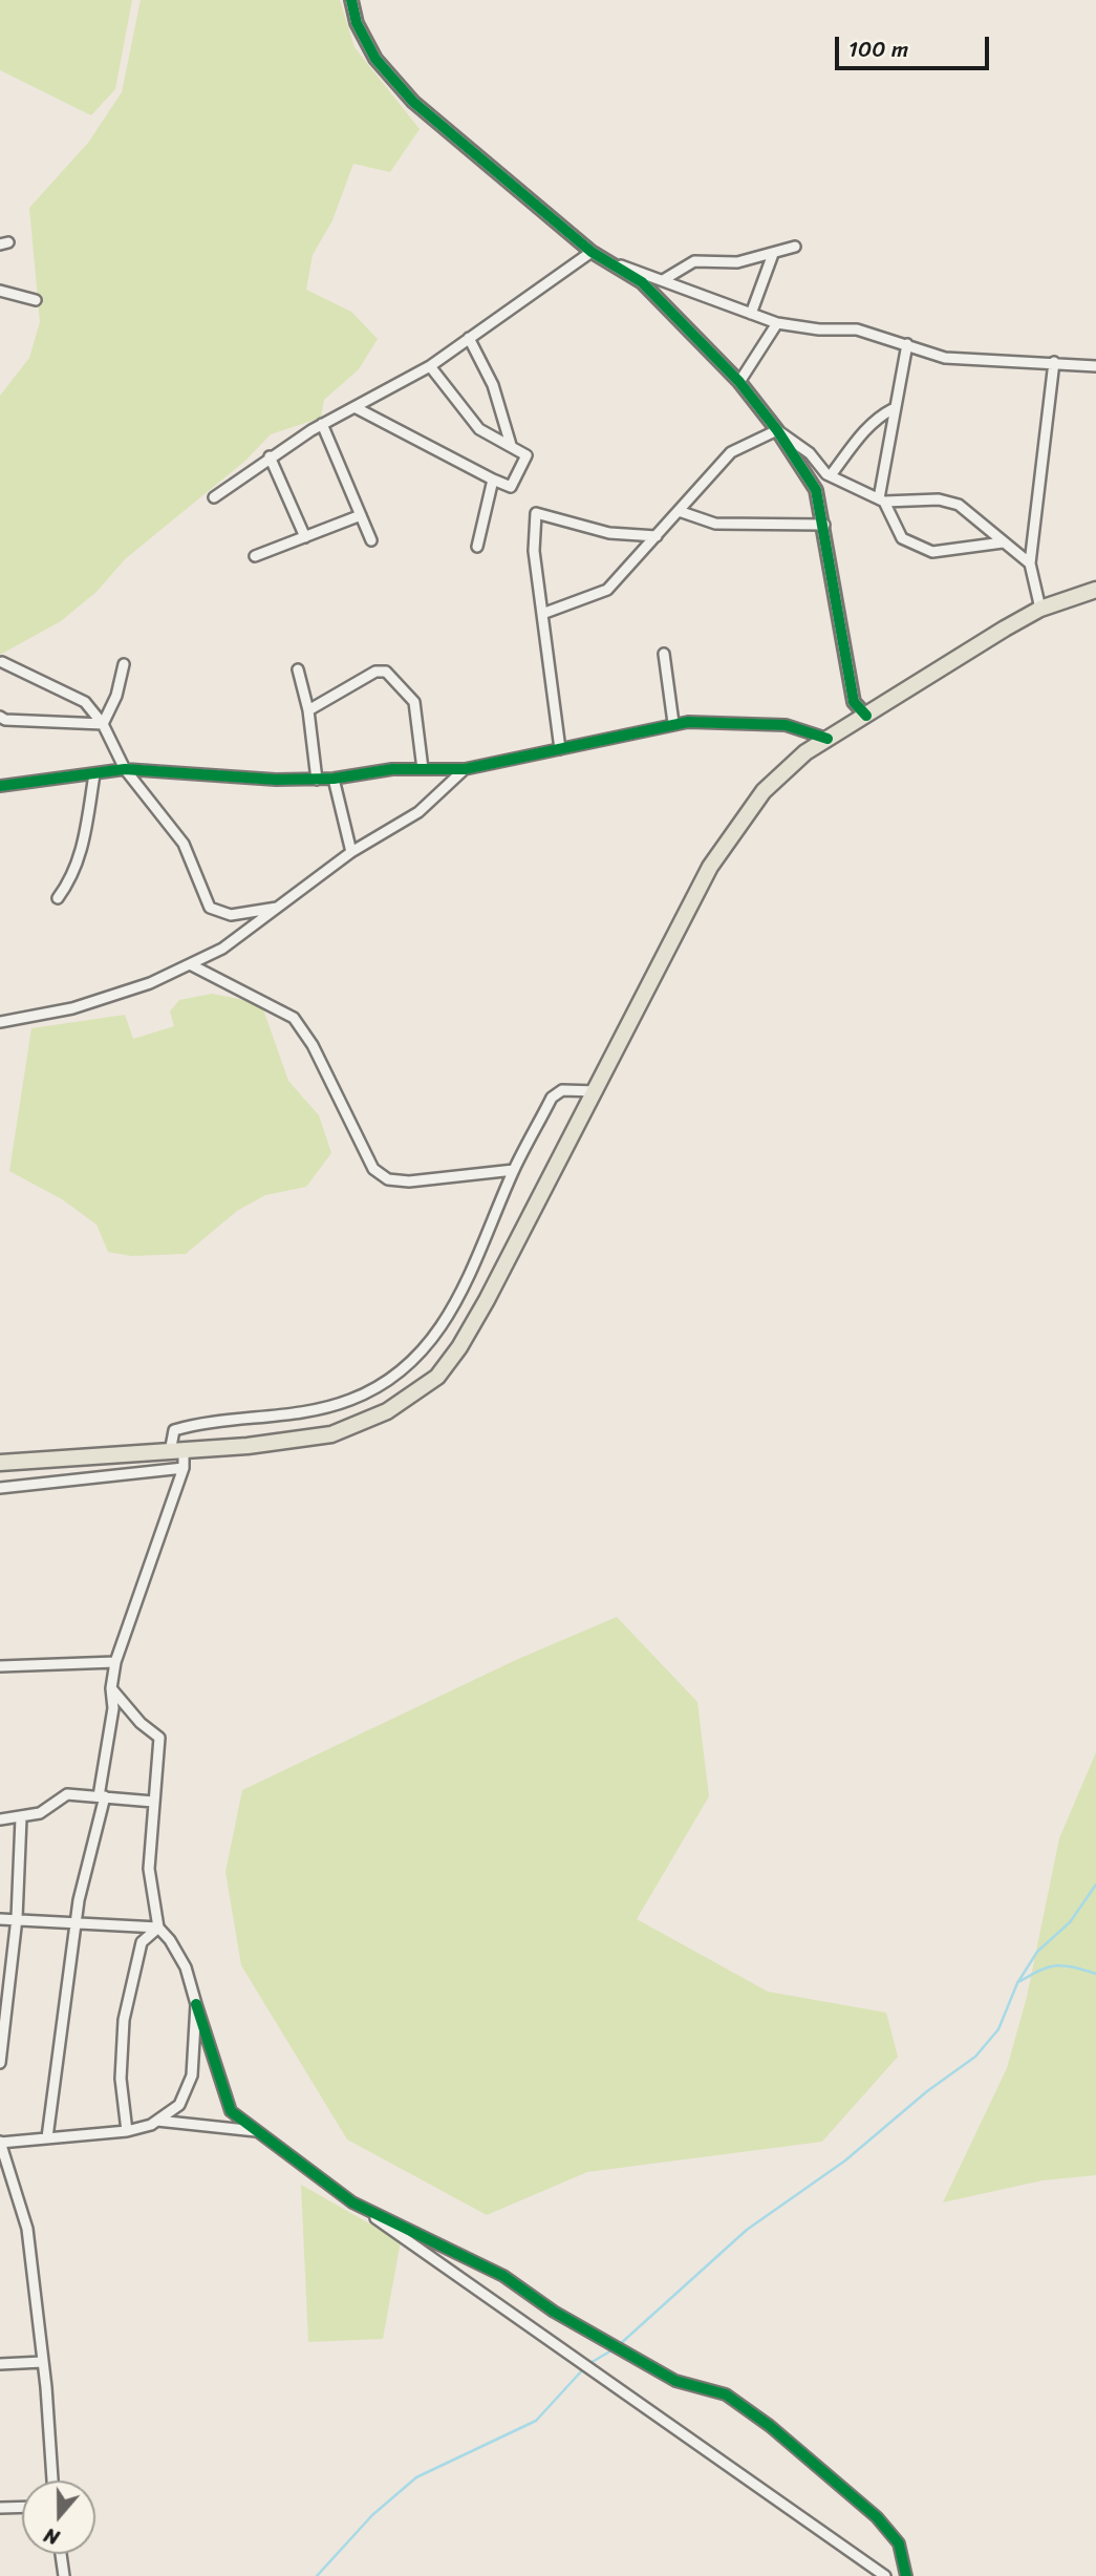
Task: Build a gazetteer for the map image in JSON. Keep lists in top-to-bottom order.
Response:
{
  "scale_bar": "100 m",
  "north": "bottom"
}
